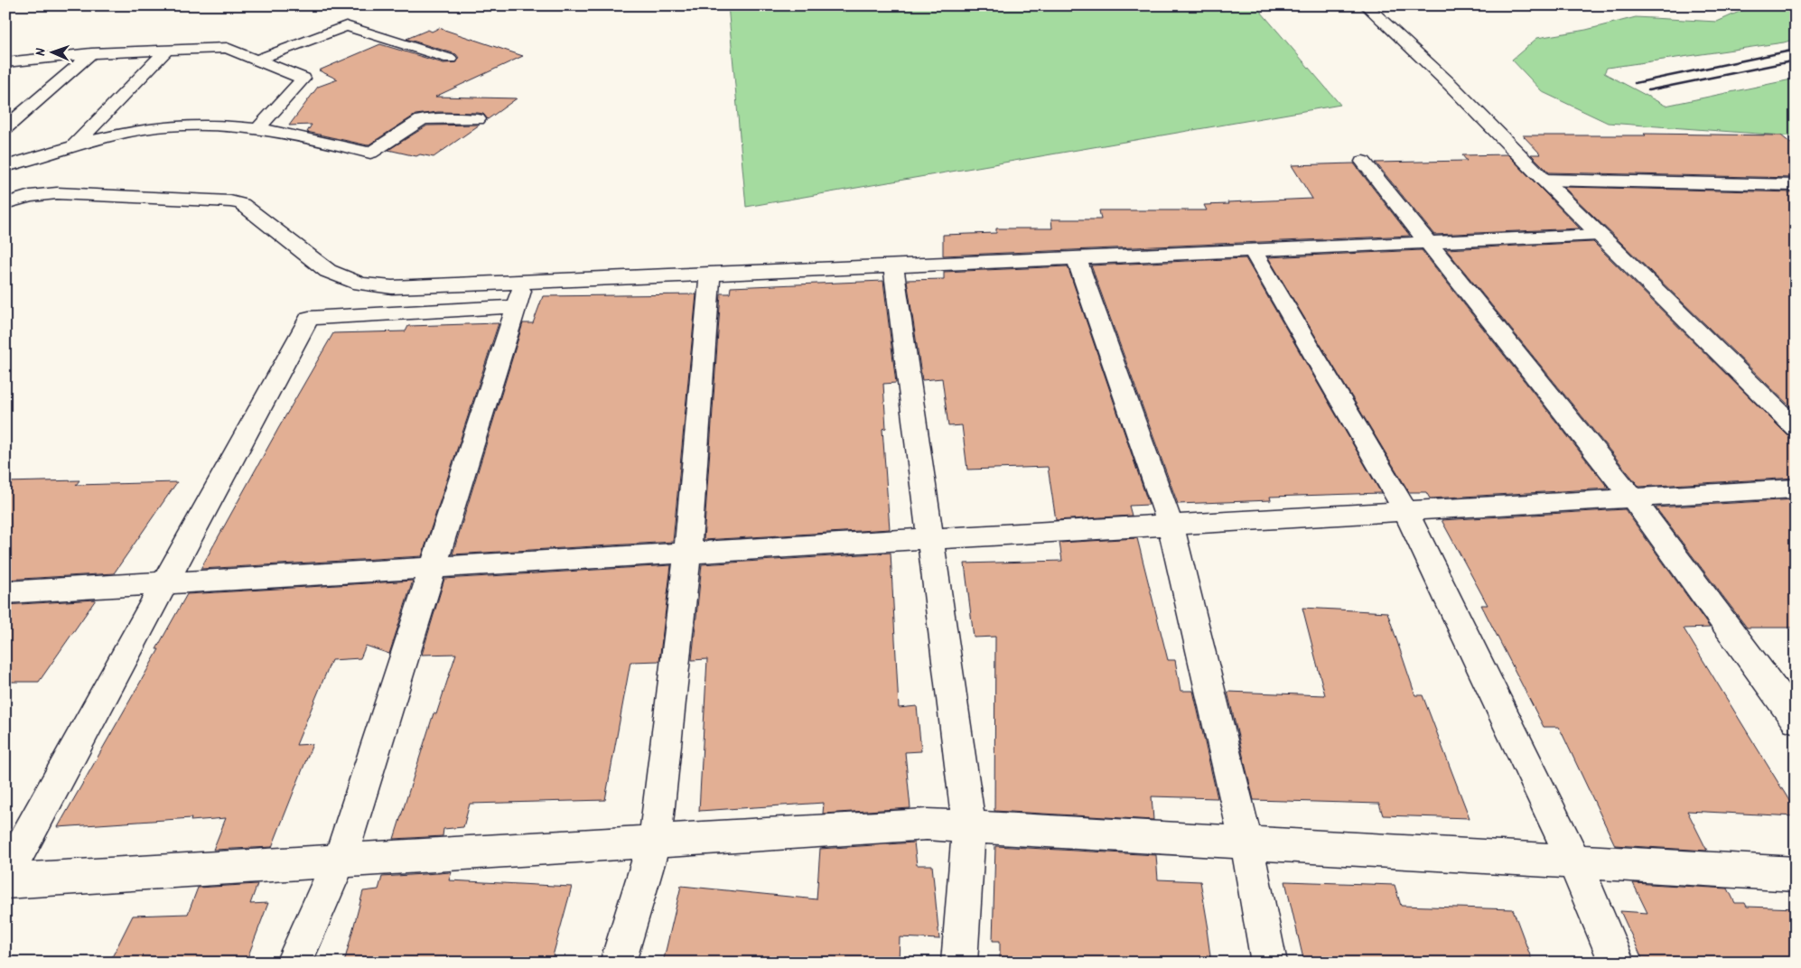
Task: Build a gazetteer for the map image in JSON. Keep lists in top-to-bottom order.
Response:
{
  "north": "left"
}
